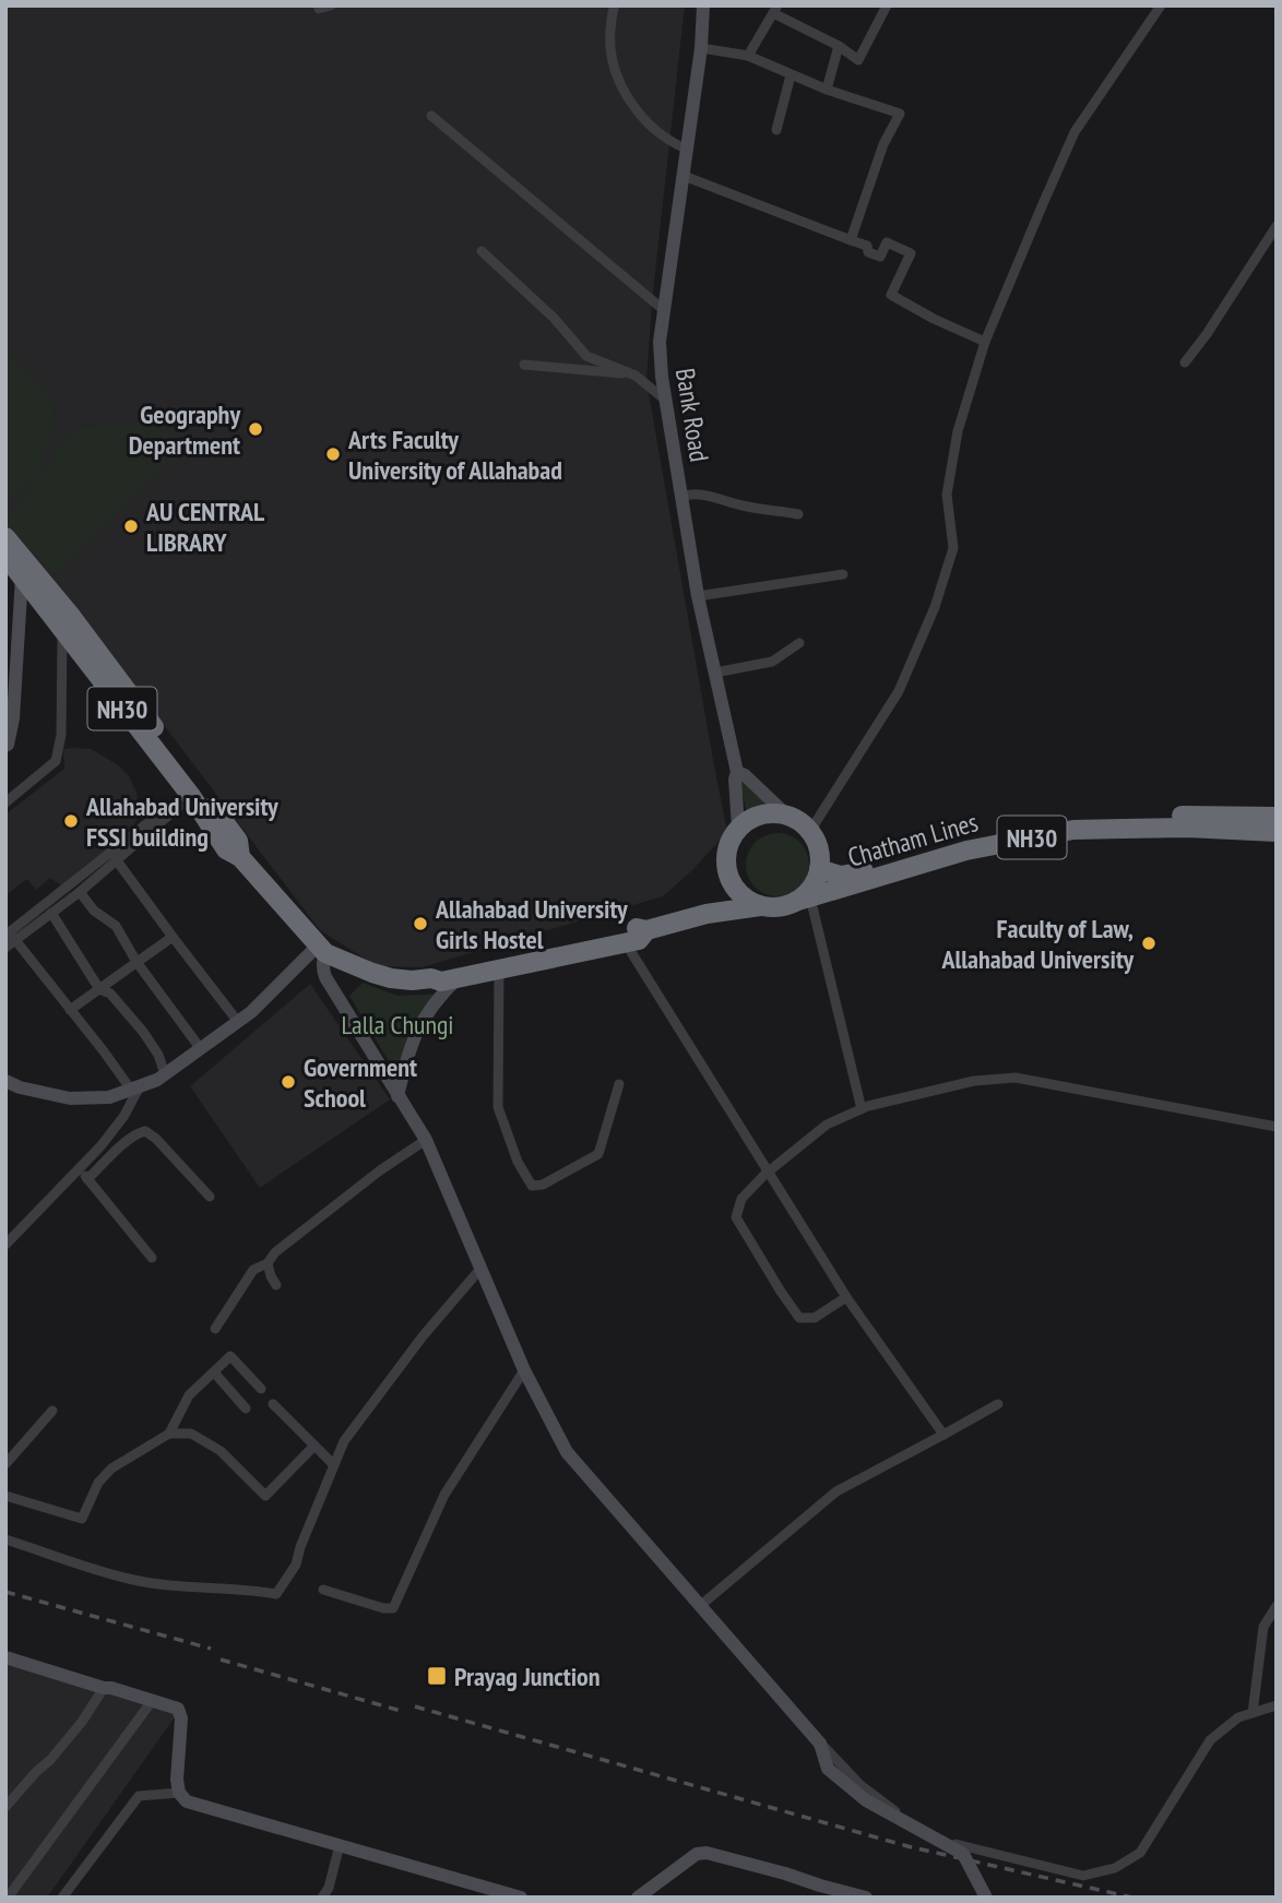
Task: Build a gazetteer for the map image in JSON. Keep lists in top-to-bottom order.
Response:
{
  "streets": {
    "highway": ["NH30", "Chatham Lines"],
    "street": ["Bank Road"]
  },
  "crossings": [
    ["Bank Road", "Chatham Lines"],
    ["NH30", "Chatham Lines"]
  ],
  "parks": ["Lalla Chungi"],
  "places": {
    "other": [
      "Geography Department",
      "Arts Faculty University of Allahabad",
      "AU CENTRAL LIBRARY",
      "Allahabad University FSSI building",
      "Allahabad University Girls Hostel",
      "Faculty of Law, Allahabad University",
      "Government School"
    ],
    "transit": ["Prayag Junction"]
  }
}
